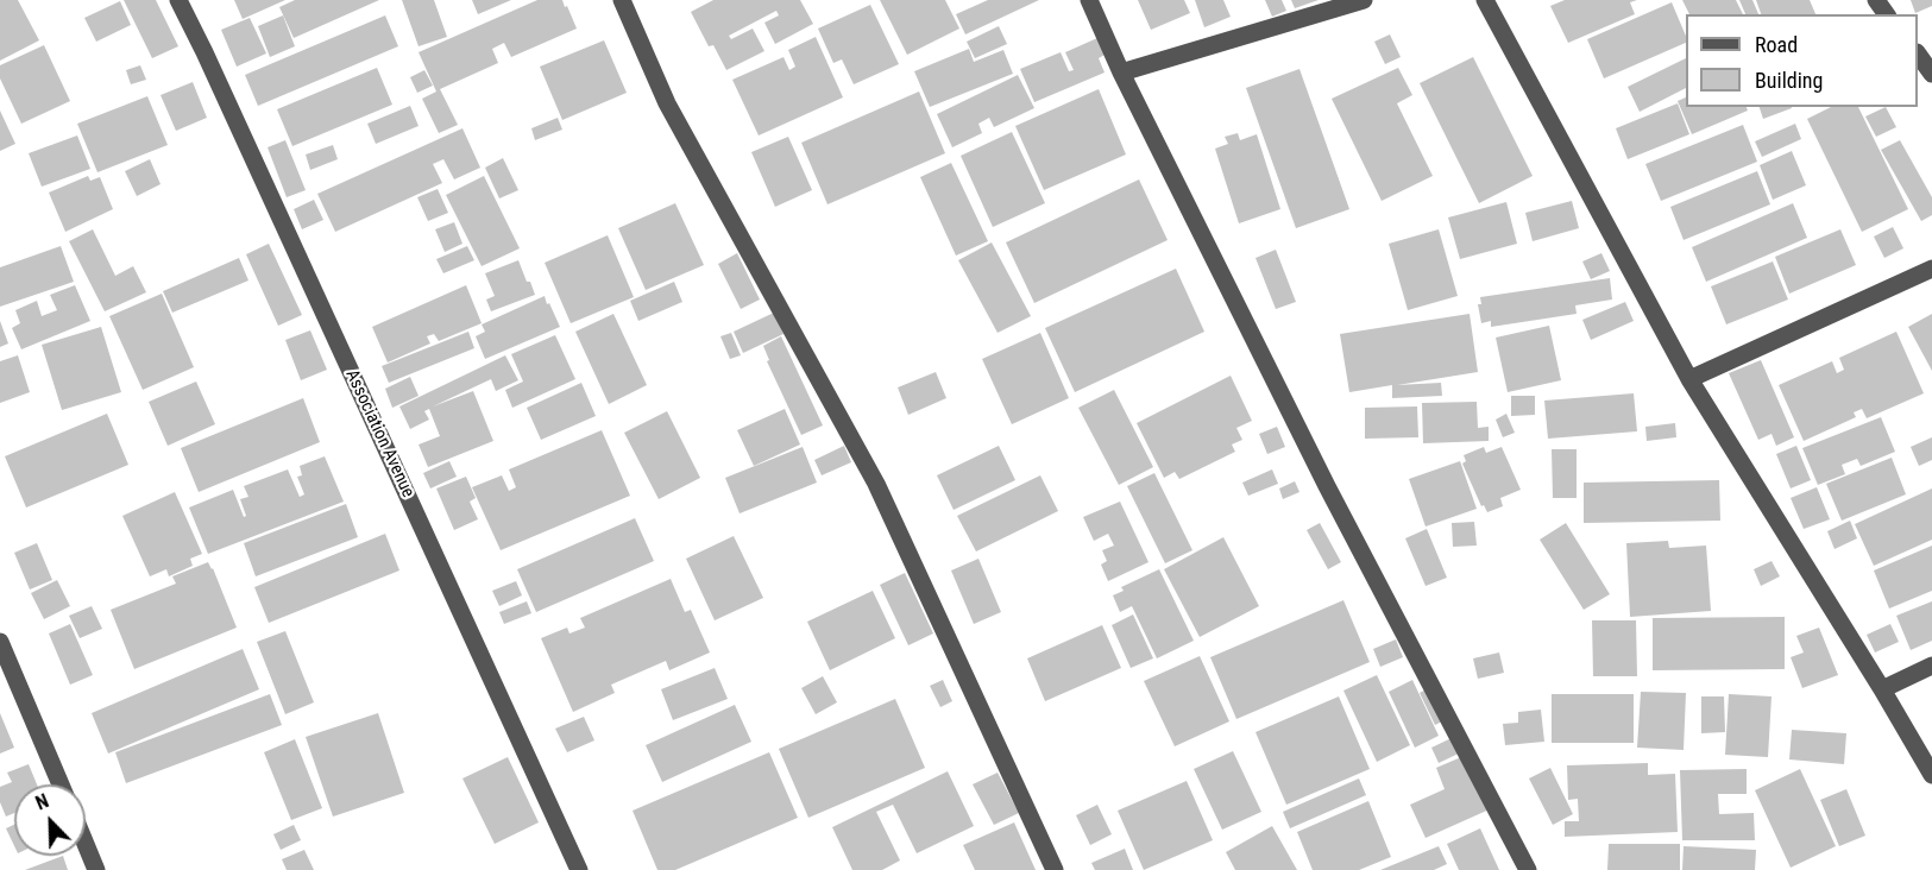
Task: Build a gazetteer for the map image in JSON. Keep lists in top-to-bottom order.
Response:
{
  "streets": {
    "street": ["Association Avenue"]
  },
  "legend": ["Road", "Building"],
  "north": "top left"
}
